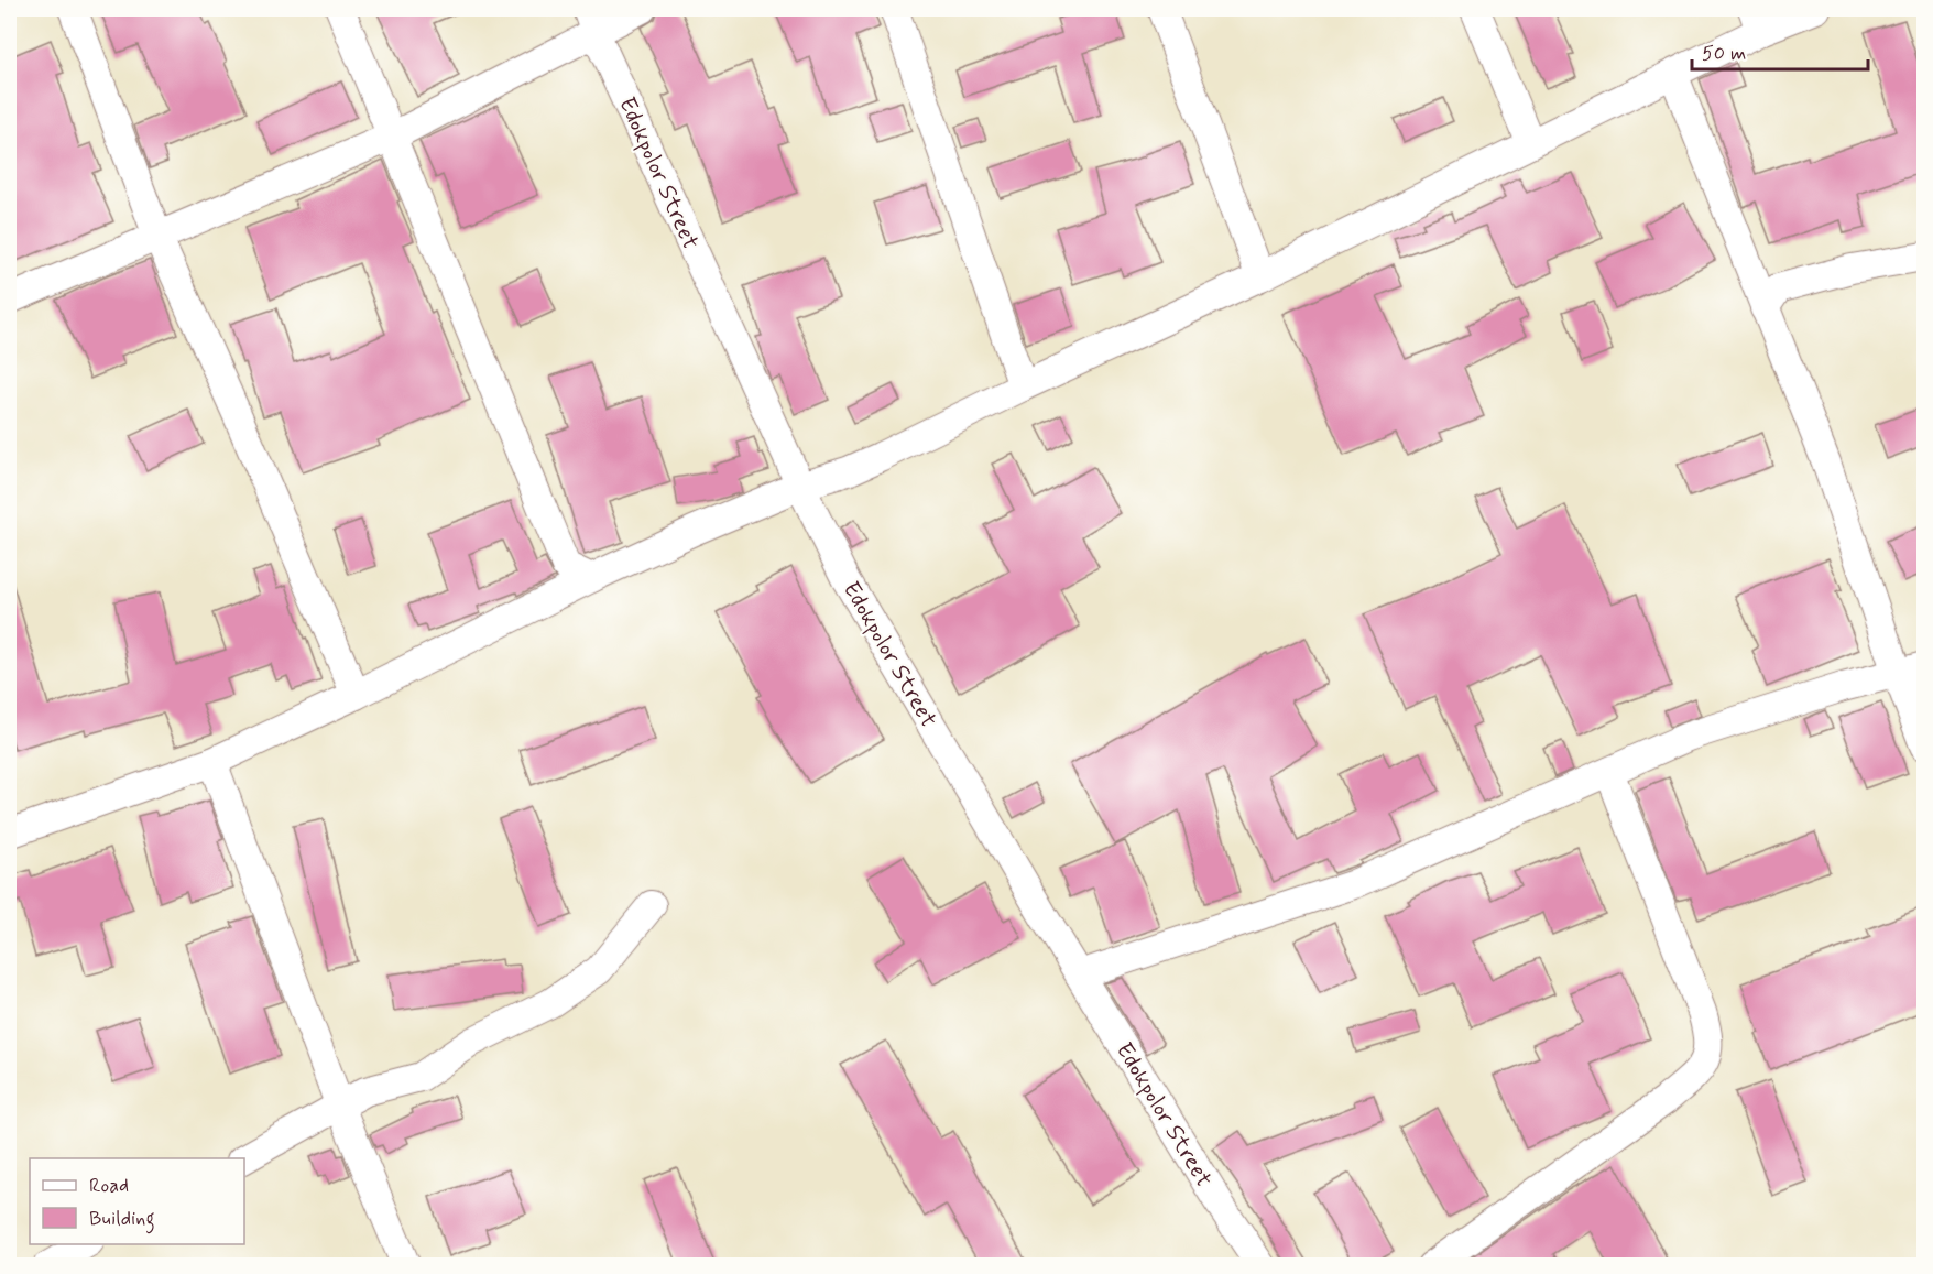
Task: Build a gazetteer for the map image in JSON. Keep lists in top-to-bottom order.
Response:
{
  "streets": {
    "street": ["Edokpolor Street"]
  },
  "legend": ["Road", "Building"],
  "scale_bar": "50 m"
}
